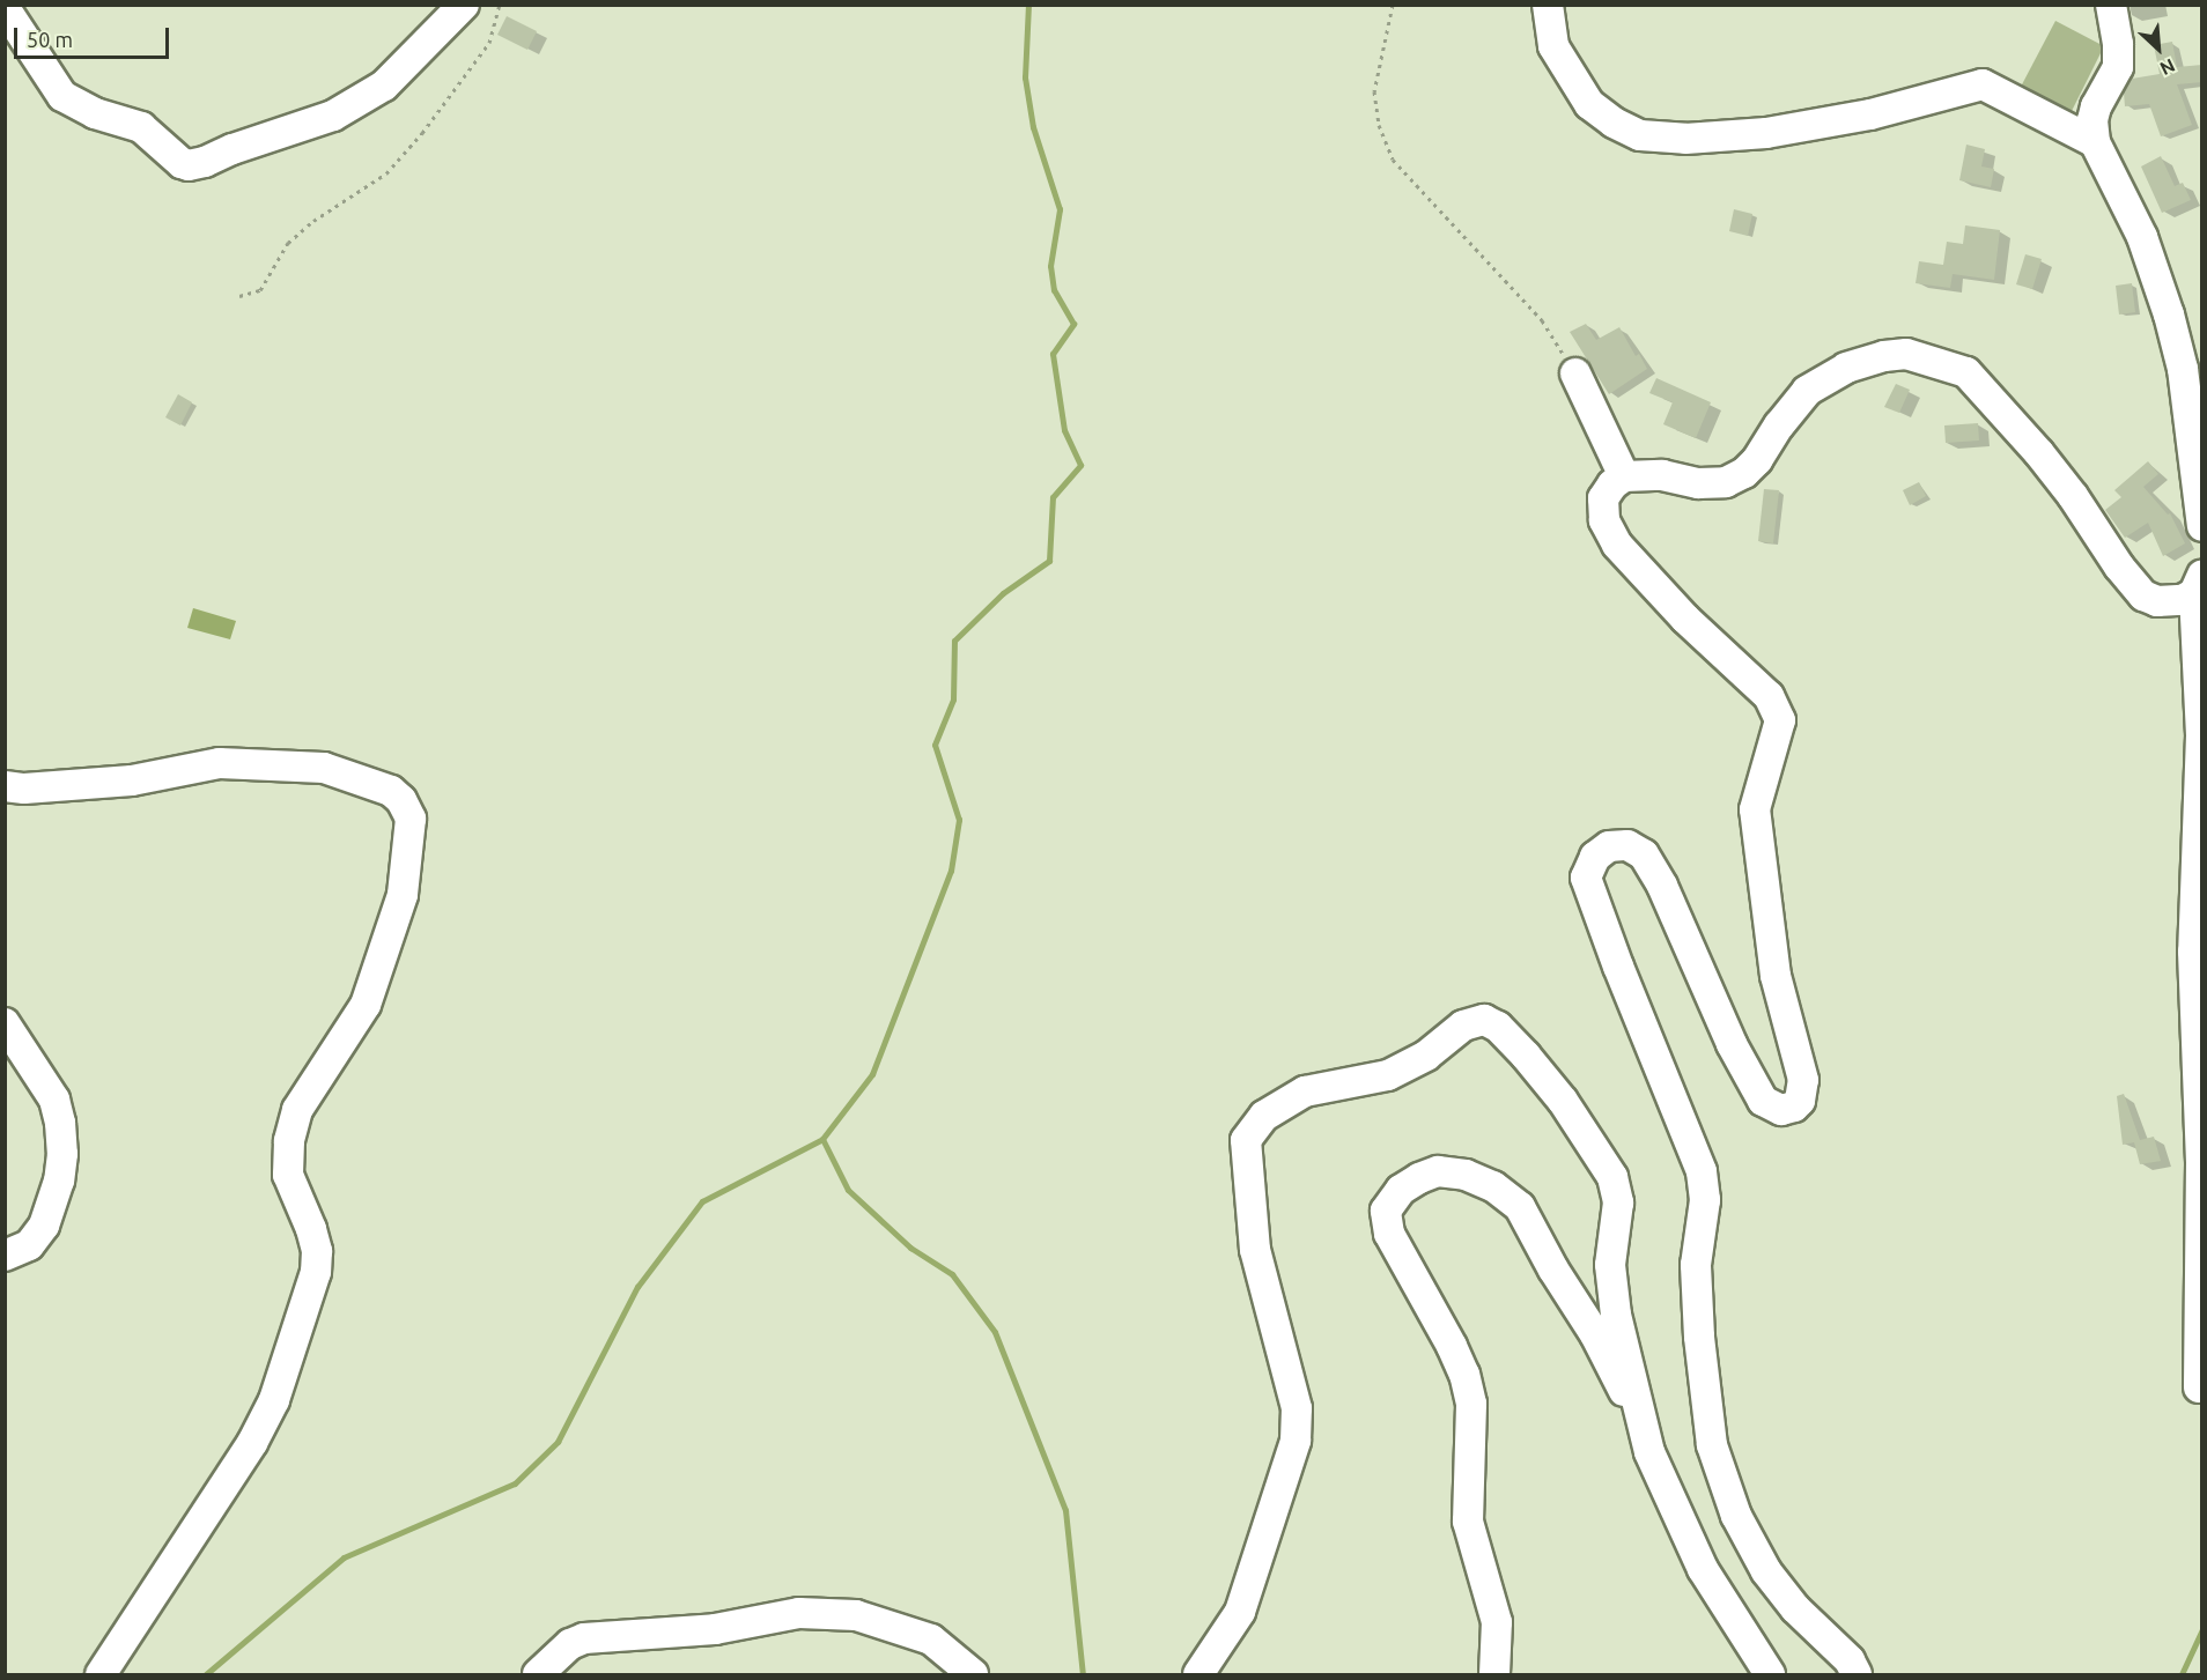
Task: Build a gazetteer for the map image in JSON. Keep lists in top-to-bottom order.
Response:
{
  "scale_bar": "50 m",
  "north": "bottom right"
}
